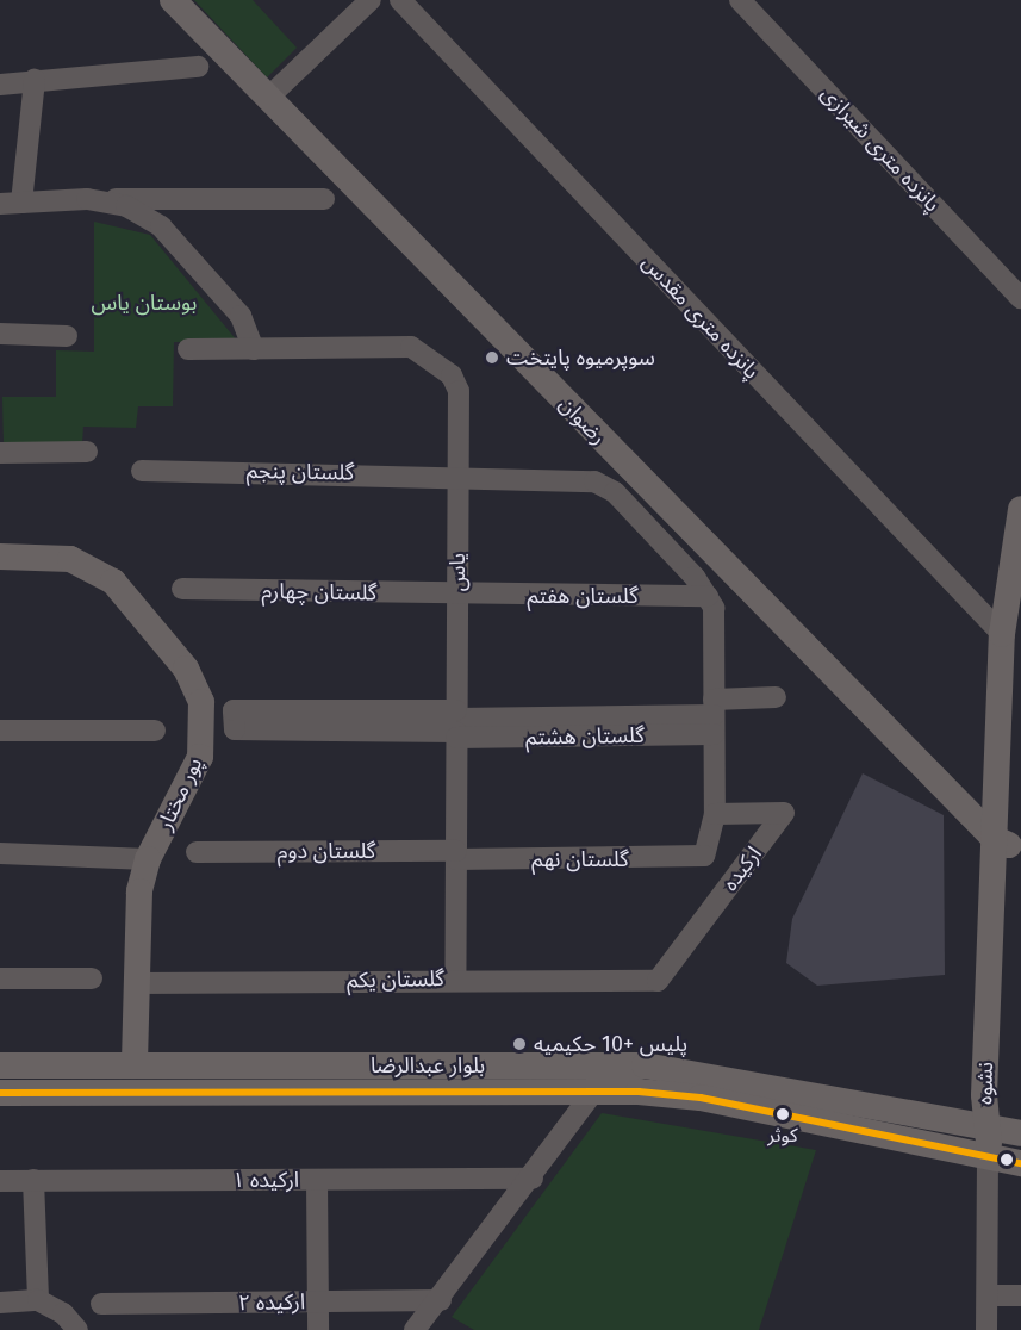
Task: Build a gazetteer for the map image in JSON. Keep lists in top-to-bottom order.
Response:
{
  "streets": {
    "main road": [
      "رضوان",
      "پور مختار",
      "بلوار عبدالرضا",
      "نشوه"
    ],
    "street": [
      "پانزده متری شیرازی",
      "پانزده متری مقدس",
      "گلستان پنجم",
      "یاس",
      "گلستان چهارم",
      "گلستان هفتم",
      "گلستان هشتم",
      "گلستان دوم",
      "گلستان نهم",
      "ارکیده",
      "گلستان یکم",
      "ارکیده ۱",
      "ارکیده ۲"
    ]
  },
  "crossings": [
    ["پانزده متری مقدس", "نشوه"],
    ["رضوان", "نشوه"],
    ["گلستان پنجم", "یاس"],
    ["گلستان پنجم", "گلستان هفتم"],
    ["یاس", "گلستان چهارم"],
    ["یاس", "گلستان هفتم"],
    ["یاس", "گلستان هشتم"],
    ["یاس", "گلستان دوم"],
    ["یاس", "گلستان نهم"],
    ["یاس", "گلستان یکم"],
    ["گلستان چهارم", "گلستان هفتم"],
    ["پور مختار", "گلستان یکم"],
    ["پور مختار", "بلوار عبدالرضا"],
    ["گلستان دوم", "گلستان نهم"],
    ["گلستان نهم", "ارکیده"],
    ["ارکیده", "گلستان یکم"],
    ["بلوار عبدالرضا", "نشوه"]
  ],
  "parks": ["بوستان یاس"],
  "places": ["سوپرمیوه پایتخت", "پلیس +10 حکیمیه", "کوثر"]
}
